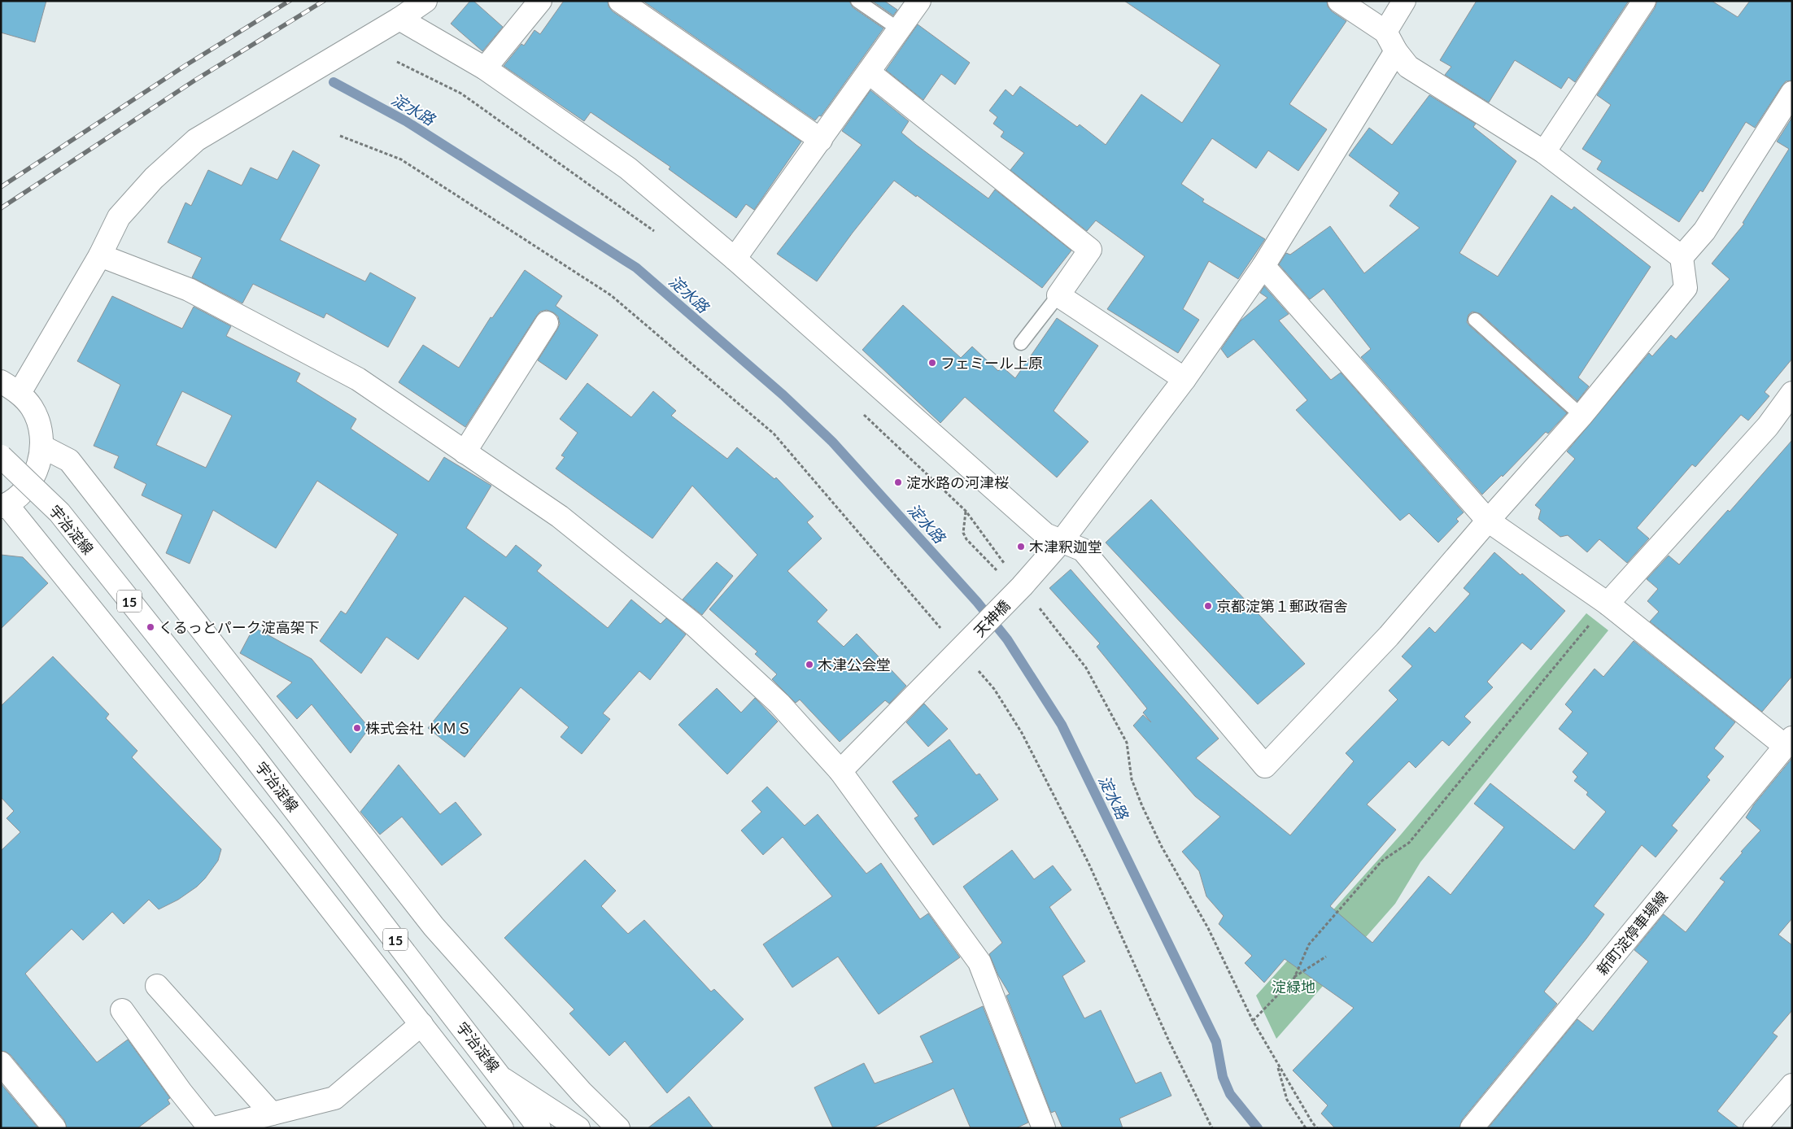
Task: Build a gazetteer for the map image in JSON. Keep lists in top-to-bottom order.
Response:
{
  "streets": {
    "street": [
      "宇治淀線",
      "15",
      "天神橋",
      "新町淀停車場線"
    ]
  },
  "water": ["淀水路"],
  "parks": ["淀緑地"],
  "places": [
    "フェミール上原",
    "淀水路の河津桜",
    "木津釈迦堂",
    "京都淀第１郵政宿舎",
    "くるっとパーク淀高架下",
    "木津公会堂",
    "株式会社 ＫＭＳ"
  ]
}
